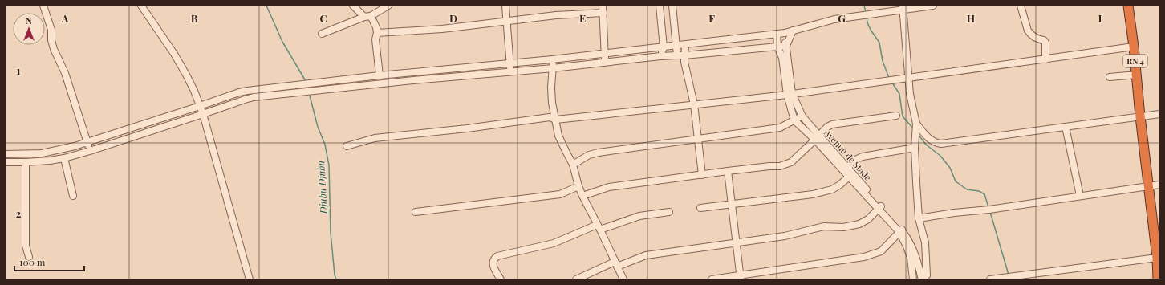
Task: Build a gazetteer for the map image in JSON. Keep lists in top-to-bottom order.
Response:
{
  "streets": {
    "highway": ["RN 4"],
    "street": ["Avenue de Stade"]
  },
  "water": ["Djubu Djubu"],
  "scale_bar": "100 m",
  "north": "top",
  "grid": {
    "columns": [
      "A",
      "B",
      "C",
      "D",
      "E",
      "F",
      "G",
      "H",
      "I"
    ],
    "rows": ["1", "2"]
  }
}
